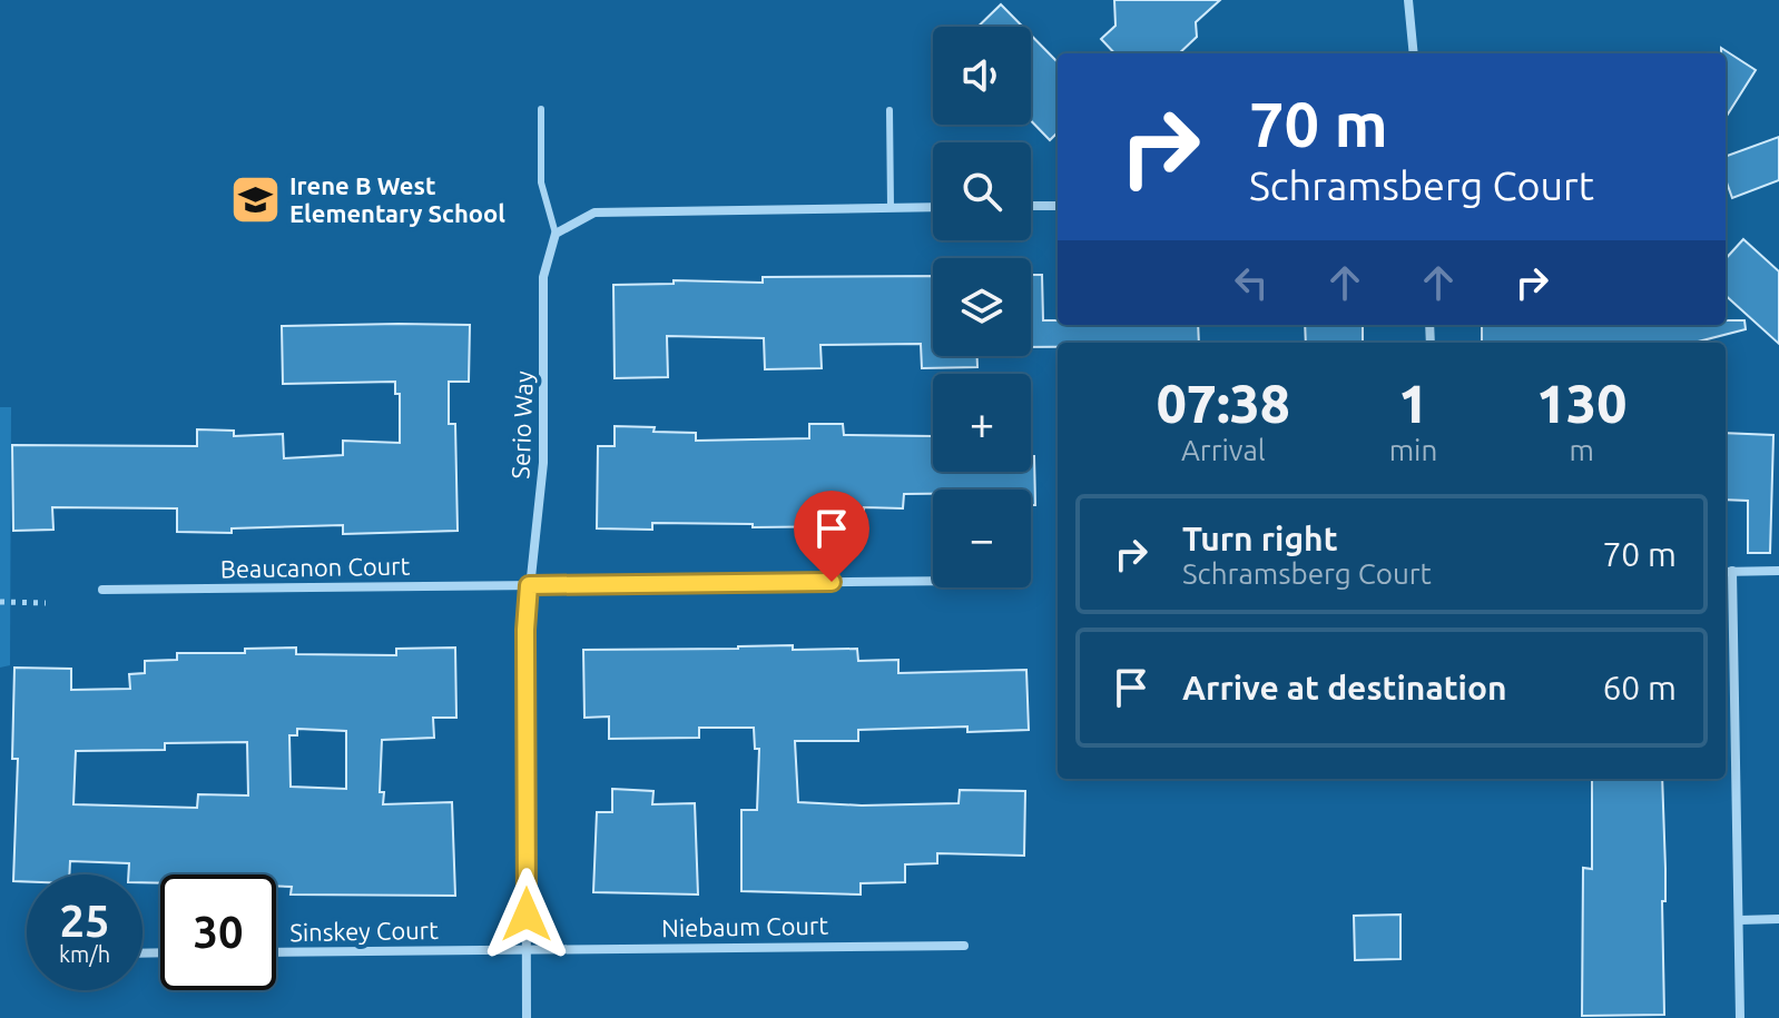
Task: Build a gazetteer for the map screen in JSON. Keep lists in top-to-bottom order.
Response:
{
  "streets": {
    "street": [
      "Serio Way",
      "Beaucanon Court",
      "Niebaum Court",
      "Sinskey Court"
    ]
  },
  "crossings": [
    ["Serio Way", "Beaucanon Court"],
    ["Serio Way", "Niebaum Court"],
    ["Serio Way", "Sinskey Court"],
    ["Niebaum Court", "Sinskey Court"]
  ],
  "places": {
    "school or university": ["Irene B West Elementary School"]
  },
  "page": {
    "map_buttons": ["+", "−"],
    "turn": ["70 m", "Schramsberg Court"],
    "eta": [
      "07:38",
      "Arrival",
      "1",
      "min",
      "130",
      "m"
    ],
    "list": [
      {
        "name": "Turn right",
        "note": "Schramsberg Court",
        "value": "70 m"
      },
      {
        "name": "Arrive at destination",
        "value": "60 m"
      }
    ],
    "speed": "25 km/h",
    "limit": "30"
  }
}
